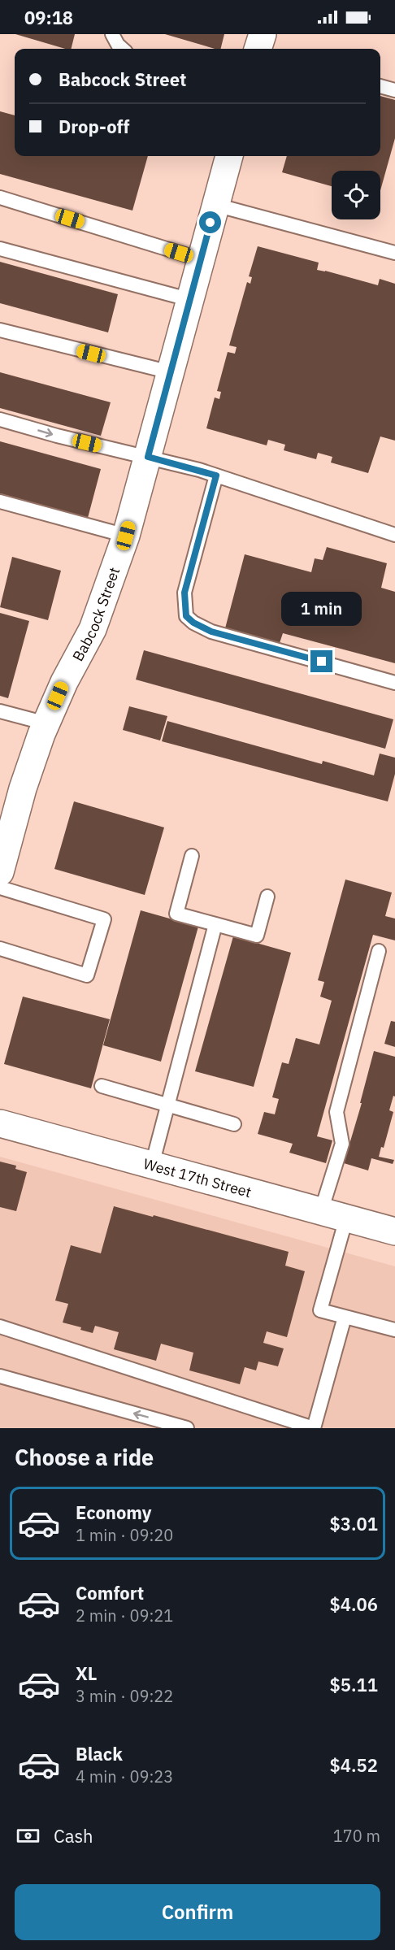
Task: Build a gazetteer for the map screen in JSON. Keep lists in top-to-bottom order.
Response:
{
  "streets": {
    "street": ["Babcock Street", "West 17th Street"]
  },
  "page": {
    "status": "09:18",
    "banner": ["Babcock Street", "Drop-off"],
    "bubble": "1 min",
    "heading": "Choose a ride",
    "list": [
      {
        "name": "Economy",
        "note": "1 min · 09:20",
        "value": "$3.01"
      },
      {
        "name": "Comfort",
        "note": "2 min · 09:21",
        "value": "$4.06"
      },
      {
        "name": "XL",
        "note": "3 min · 09:22",
        "value": "$5.11"
      },
      {
        "name": "Black",
        "note": "4 min · 09:23",
        "value": "$4.52"
      }
    ],
    "pay": ["Cash", "170 m"],
    "buttons": "Confirm"
  }
}
